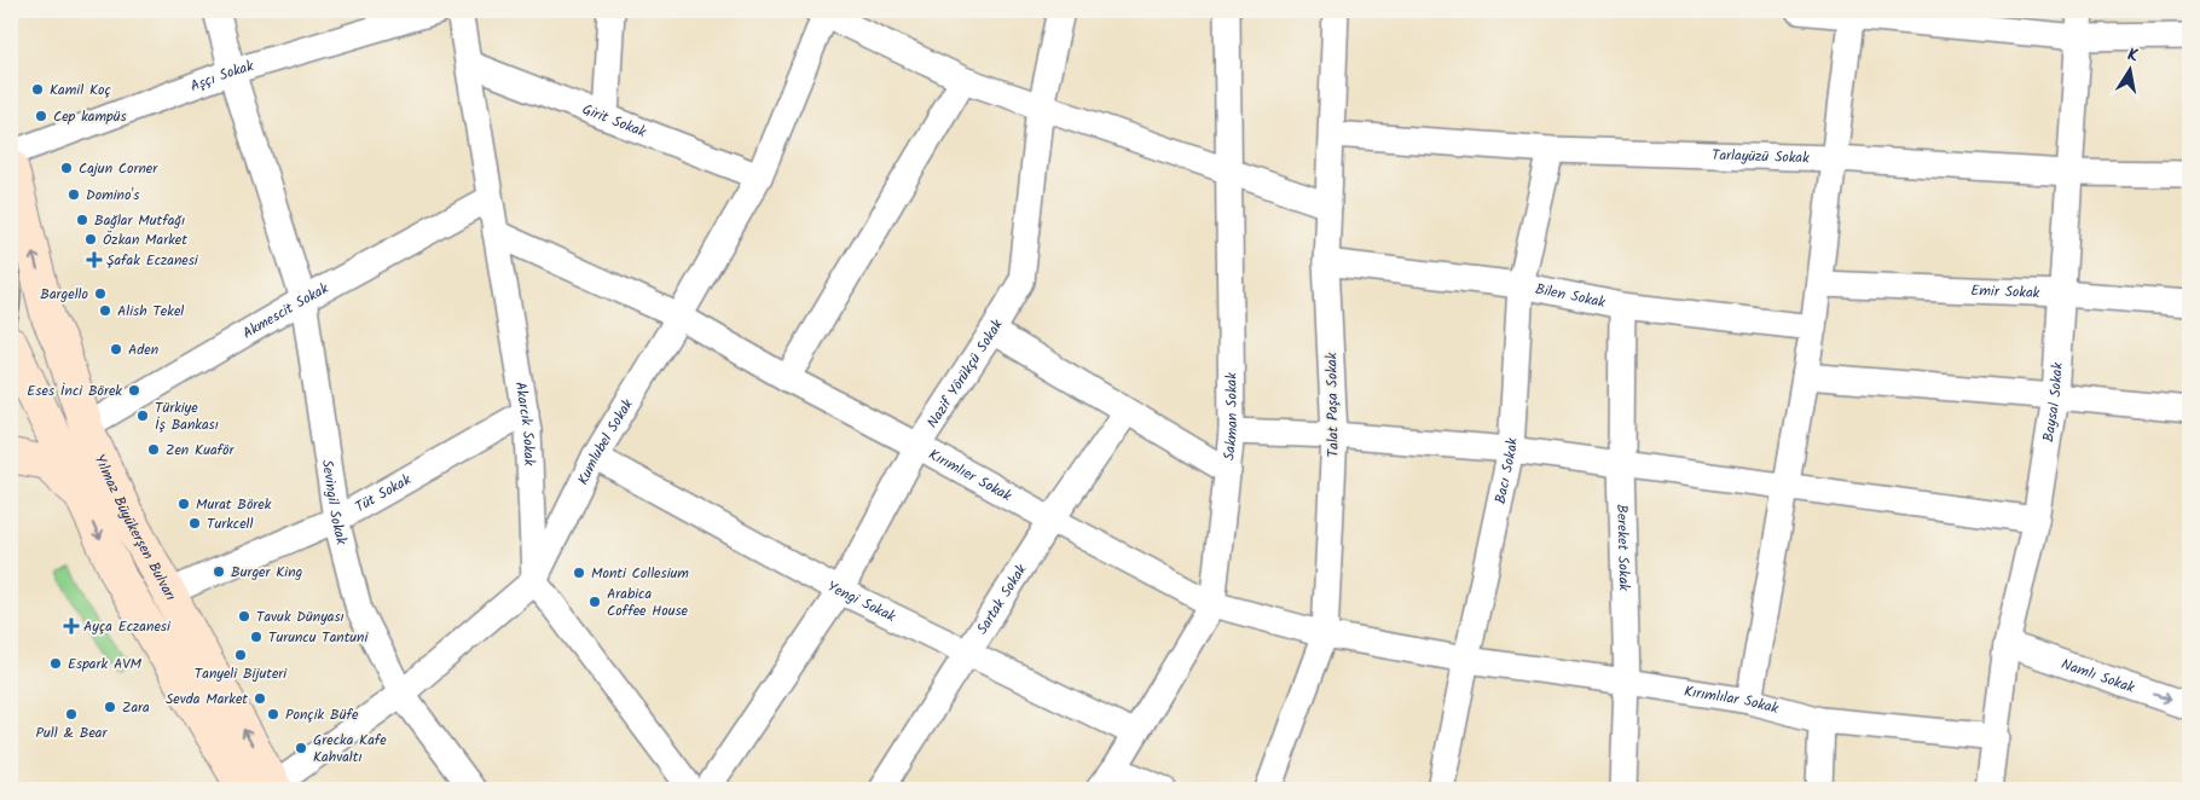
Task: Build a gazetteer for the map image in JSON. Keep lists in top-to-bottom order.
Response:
{
  "streets": {
    "main road": ["Yılmaz Büyükerşen Bulvarı"],
    "street": [
      "Aşçı Sokak",
      "Girit Sokak",
      "Tarlayüzü Sokak",
      "Emir Sokak",
      "Bilen Sokak",
      "Akmescit Sokak",
      "Nazif Yörükçü Sokak",
      "Baysal Sokak",
      "Talat Paşa Sokak",
      "Sakman Sokak",
      "Akarcık Sokak",
      "Kumlubel Sokak",
      "Bacı Sokak",
      "Kırımlıer Sokak",
      "Tüt Sokak",
      "Sevingil Sokak",
      "Bereket Sokak",
      "Sartak Sokak",
      "Yengi Sokak",
      "Namlı Sokak",
      "Kırımlılar Sokak"
    ]
  },
  "crossings": [
    ["Aşçı Sokak", "Sevingil Sokak"],
    ["Girit Sokak", "Akarcık Sokak"],
    ["Girit Sokak", "Kumlubel Sokak"],
    ["Tarlayüzü Sokak", "Baysal Sokak"],
    ["Tarlayüzü Sokak", "Talat Paşa Sokak"],
    ["Tarlayüzü Sokak", "Bacı Sokak"],
    ["Emir Sokak", "Baysal Sokak"],
    ["Bilen Sokak", "Talat Paşa Sokak"],
    ["Bilen Sokak", "Bacı Sokak"],
    ["Bilen Sokak", "Bereket Sokak"],
    ["Akmescit Sokak", "Akarcık Sokak"],
    ["Akmescit Sokak", "Sevingil Sokak"],
    ["Akmescit Sokak", "Yılmaz Büyükerşen Bulvarı"],
    ["Nazif Yörükçü Sokak", "Kırımlıer Sokak"],
    ["Nazif Yörükçü Sokak", "Yengi Sokak"],
    ["Baysal Sokak", "Namlı Sokak"],
    ["Baysal Sokak", "Kırımlılar Sokak"],
    ["Talat Paşa Sokak", "Kırımlıer Sokak"],
    ["Sakman Sokak", "Kırımlıer Sokak"],
    ["Sakman Sokak", "Yengi Sokak"],
    ["Akarcık Sokak", "Kumlubel Sokak"],
    ["Akarcık Sokak", "Kırımlıer Sokak"],
    ["Akarcık Sokak", "Tüt Sokak"],
    ["Kumlubel Sokak", "Kırımlıer Sokak"],
    ["Kumlubel Sokak", "Sevingil Sokak"],
    ["Kumlubel Sokak", "Yılmaz Büyükerşen Bulvarı"],
    ["Kumlubel Sokak", "Yengi Sokak"],
    ["Bacı Sokak", "Kırımlıer Sokak"],
    ["Bacı Sokak", "Kırımlılar Sokak"],
    ["Kırımlıer Sokak", "Sartak Sokak"],
    ["Kırımlıer Sokak", "Kırımlılar Sokak"],
    ["Tüt Sokak", "Sevingil Sokak"],
    ["Tüt Sokak", "Yılmaz Büyükerşen Bulvarı"],
    ["Bereket Sokak", "Kırımlılar Sokak"],
    ["Sartak Sokak", "Yengi Sokak"]
  ],
  "one_way": ["Namlı Sokak"],
  "places": {
    "other": [
      "Kamil Koç",
      "Cep kampüs",
      "Cajun Corner",
      "Domino's",
      "Bağlar Mutfağı",
      "Özkan Market",
      "Bargello",
      "Alish Tekel",
      "Aden",
      "Eses İnci Börek",
      "Türkiye İş Bankası",
      "Zen Kuaför",
      "Murat Börek",
      "Turkcell",
      "Burger King",
      "Monti Collesium",
      "Arabica Coffee House",
      "Tavuk Dünyası",
      "Turuncu Tantuni",
      "Tanyeli Bijuteri",
      "Espark AVM",
      "Sevda Market",
      "Zara",
      "Pull & Bear",
      "Ponçik Büfe",
      "Grecka Kafe Kahvaltı"
    ],
    "health": ["Şafak Eczanesi", "Ayça Eczanesi"]
  },
  "north": "top"
}
